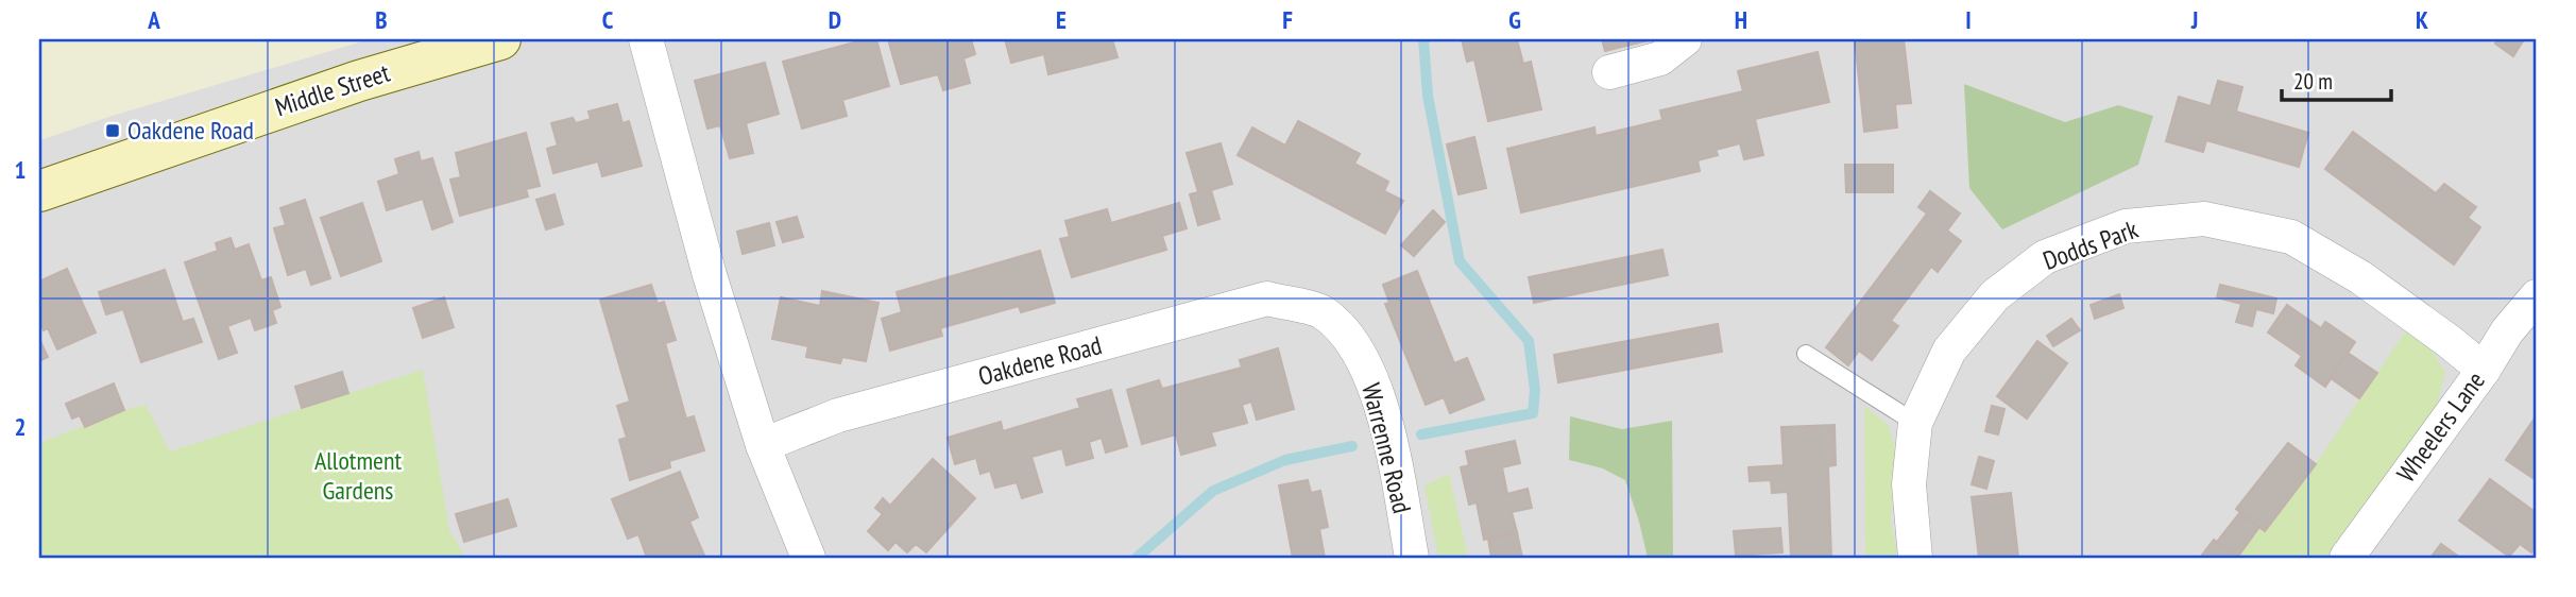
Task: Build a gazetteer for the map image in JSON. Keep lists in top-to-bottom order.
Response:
{
  "streets": {
    "street": [
      "Middle Street",
      "Dodds Park",
      "Oakdene Road",
      "Wheelers Lane",
      "Warrenne Road"
    ]
  },
  "crossings": [
    ["Dodds Park", "Wheelers Lane"],
    ["Oakdene Road", "Warrenne Road"]
  ],
  "parks": ["Allotment Gardens"],
  "places": {
    "transit": ["Oakdene Road"]
  },
  "scale_bar": "20 m",
  "grid": {
    "columns": [
      "A",
      "B",
      "C",
      "D",
      "E",
      "F",
      "G",
      "H",
      "I",
      "J",
      "K"
    ],
    "rows": ["1", "2"]
  }
}
